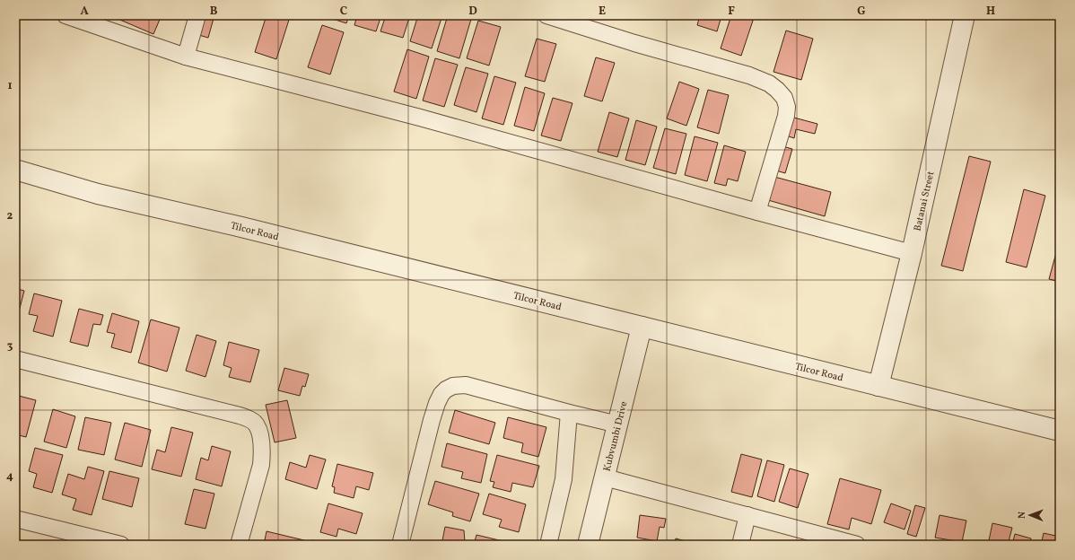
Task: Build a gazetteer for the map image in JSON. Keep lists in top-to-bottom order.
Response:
{
  "streets": {
    "street": ["Batanai Street", "Tilcor Road", "Kubvumbi Drive"]
  },
  "crossings": [
    ["Batanai Street", "Tilcor Road"],
    ["Tilcor Road", "Kubvumbi Drive"]
  ],
  "north": "left",
  "grid": {
    "columns": [
      "A",
      "B",
      "C",
      "D",
      "E",
      "F",
      "G",
      "H"
    ],
    "rows": [
      "1",
      "2",
      "3",
      "4"
    ]
  }
}
